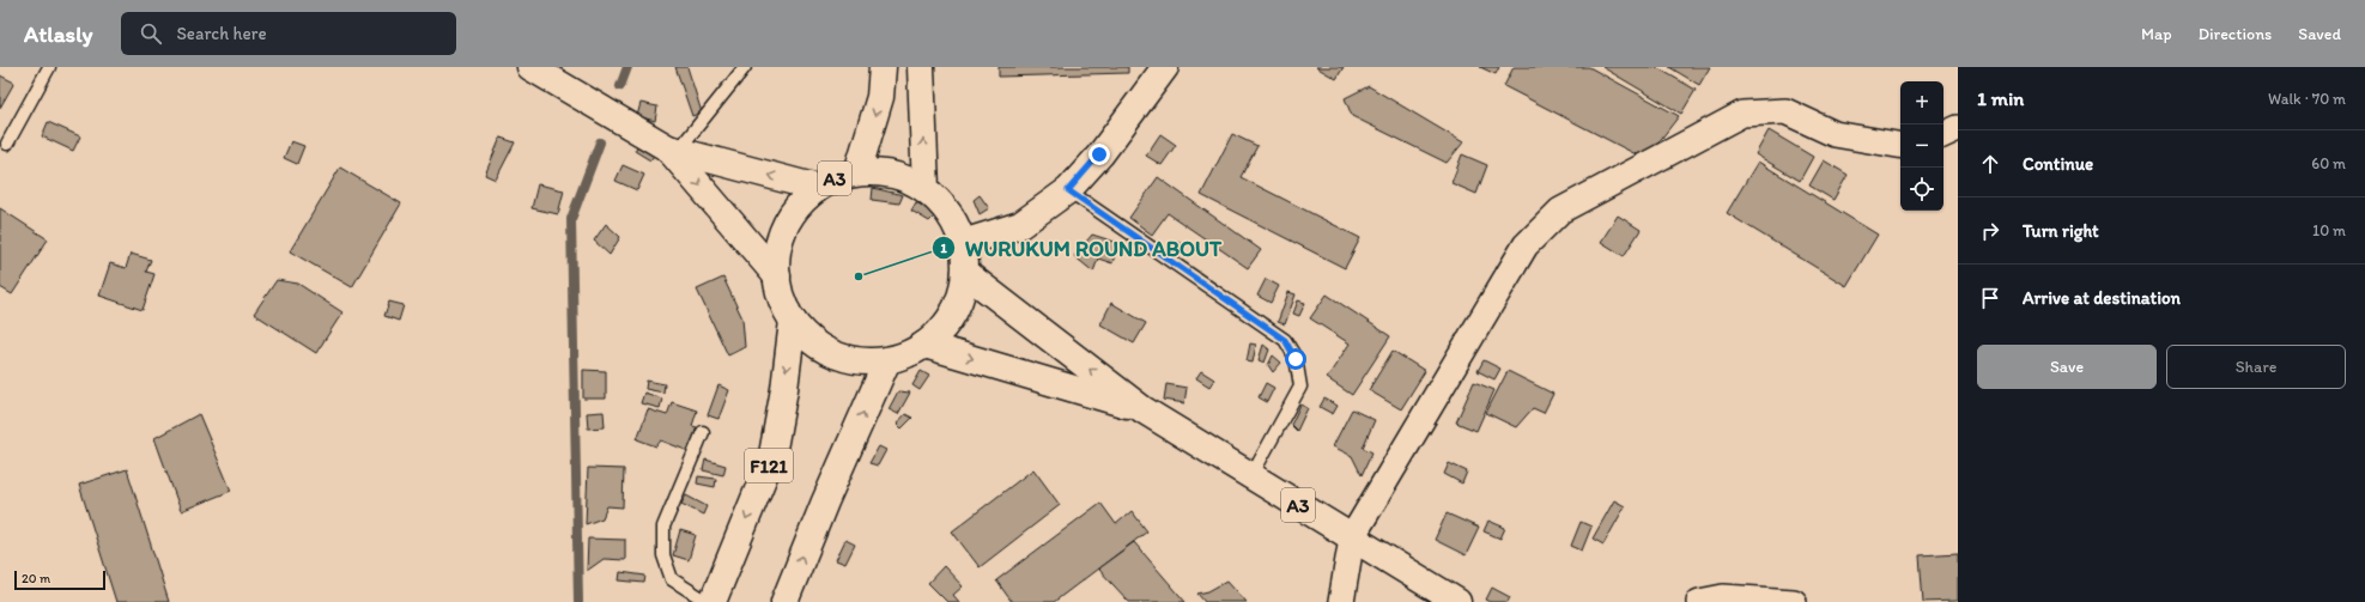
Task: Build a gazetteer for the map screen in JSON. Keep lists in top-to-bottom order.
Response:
{
  "streets": {
    "main road": ["A3", "F121"]
  },
  "crossings": [
    ["A3", "F121"]
  ],
  "places": ["WURUKUM ROUND ABOUT"],
  "scale_bar": "20 m",
  "page": {
    "header": "Atlasly",
    "search": "Search here",
    "nav": ["Map", "Directions", "Saved"],
    "heading": ["1 min", "Walk · 70 m"],
    "map_buttons": ["+", "−"],
    "list": [
      ["Continue", "60 m"],
      ["Turn right", "10 m"],
      "Arrive at destination"
    ],
    "buttons": ["Save", "Share"],
    "scale": "20 m"
  }
}
